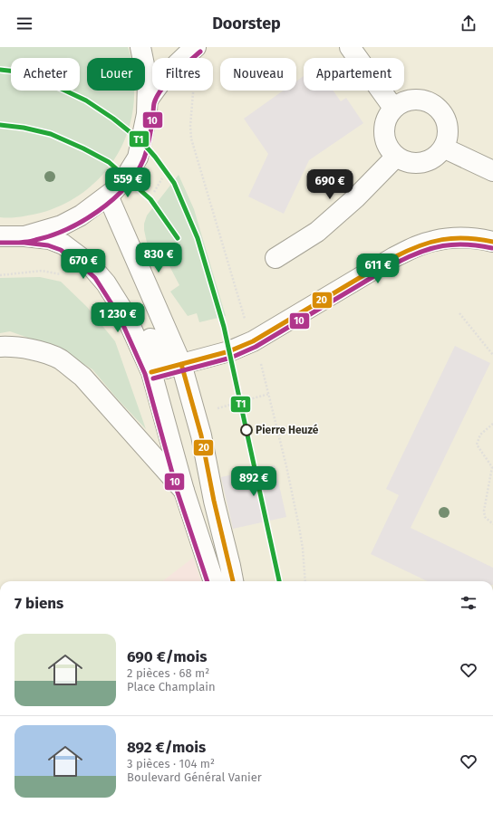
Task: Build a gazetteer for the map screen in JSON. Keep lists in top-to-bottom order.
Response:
{
  "places": ["Pierre Heuzé"],
  "lines": ["transit line 10", "transit line T1", "transit line 20"],
  "page": {
    "header": "Doorstep",
    "chip": [
      "Acheter",
      "Louer",
      "Filtres",
      "Nouveau",
      "Appartement"
    ],
    "price": [
      "559 €",
      "690 €",
      "830 €",
      "670 €",
      "611 €",
      "1 230 €",
      "892 €"
    ],
    "heading": "7 biens",
    "list": [
      {
        "name": "690 €/mois",
        "note": "2 pièces · 68 m² · Place Champlain"
      },
      {
        "name": "892 €/mois",
        "note": "3 pièces · 104 m² · Boulevard Général Vanier"
      }
    ]
  }
}
